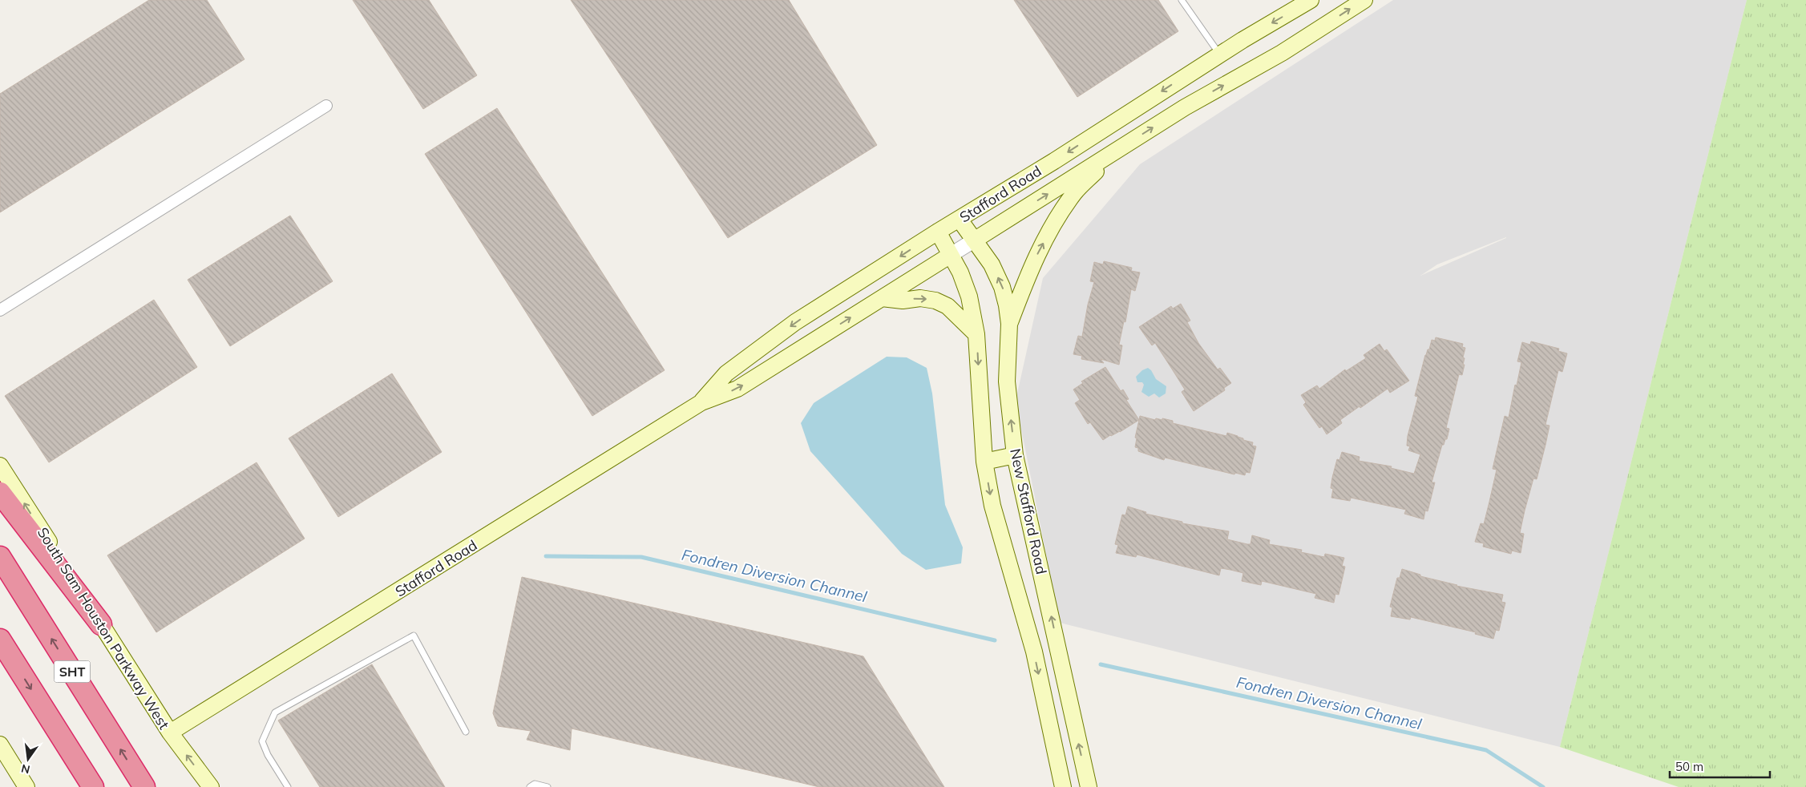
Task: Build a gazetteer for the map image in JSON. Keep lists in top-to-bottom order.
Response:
{
  "streets": {
    "highway": ["SHT"],
    "main road": ["Stafford Road", "New Stafford Road", "South Sam Houston Parkway West"]
  },
  "crossings": [
    ["Stafford Road", "New Stafford Road"],
    ["Stafford Road", "South Sam Houston Parkway West"]
  ],
  "one_way": ["South Sam Houston Parkway West"],
  "water": ["Fondren Diversion Channel"],
  "scale_bar": "50 m",
  "north": "bottom"
}
